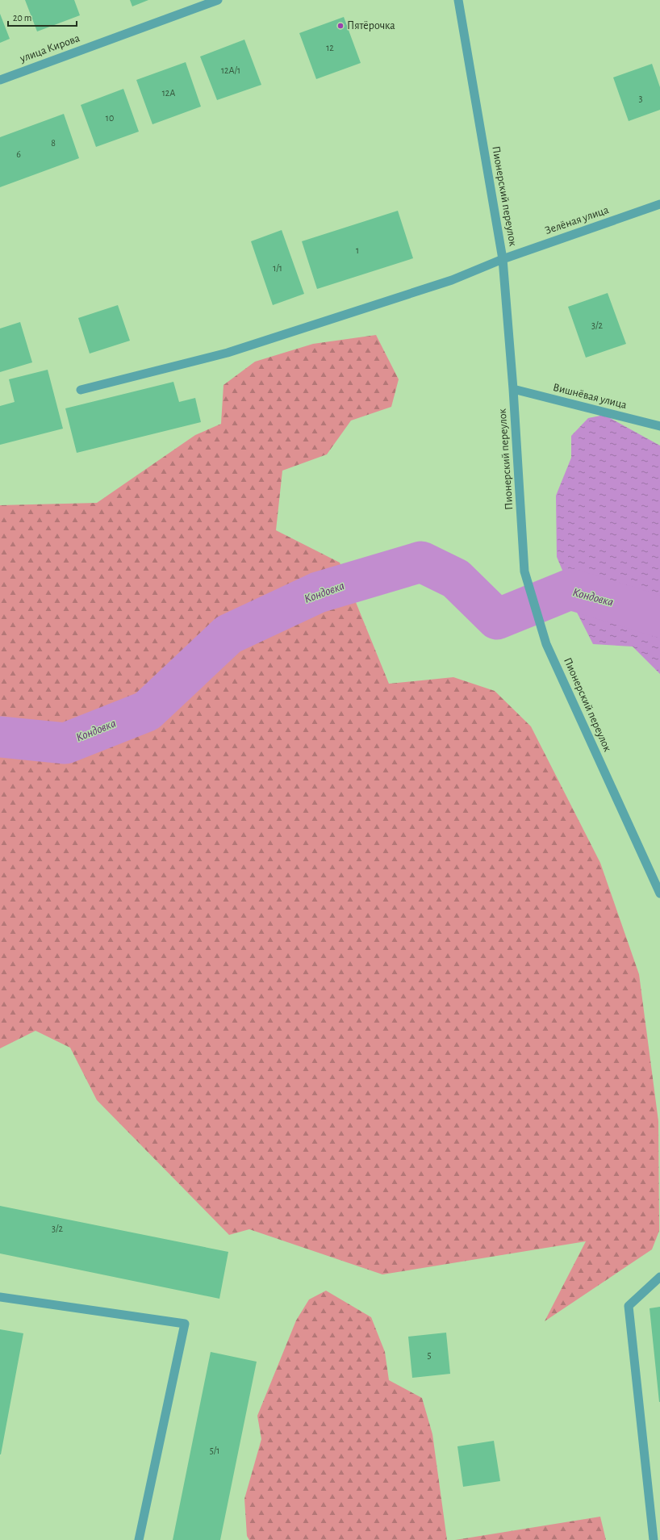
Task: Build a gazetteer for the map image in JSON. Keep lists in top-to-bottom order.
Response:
{
  "streets": {
    "street": [
      "улица Кирова",
      "Пионерский переулок",
      "Зелёная улица",
      "Вишнёвая улица"
    ]
  },
  "crossings": [
    ["Пионерский переулок", "Зелёная улица"],
    ["Пионерский переулок", "Вишнёвая улица"]
  ],
  "water": ["Кондовка"],
  "places": ["Пятёрочка"],
  "house_numbers": [
    "12",
    "12А/1",
    "12А",
    "3",
    "10",
    "8",
    "6",
    "1",
    "1/1",
    "3/2",
    "3/2",
    "5",
    "5/1"
  ],
  "scale_bar": "20 m"
}
